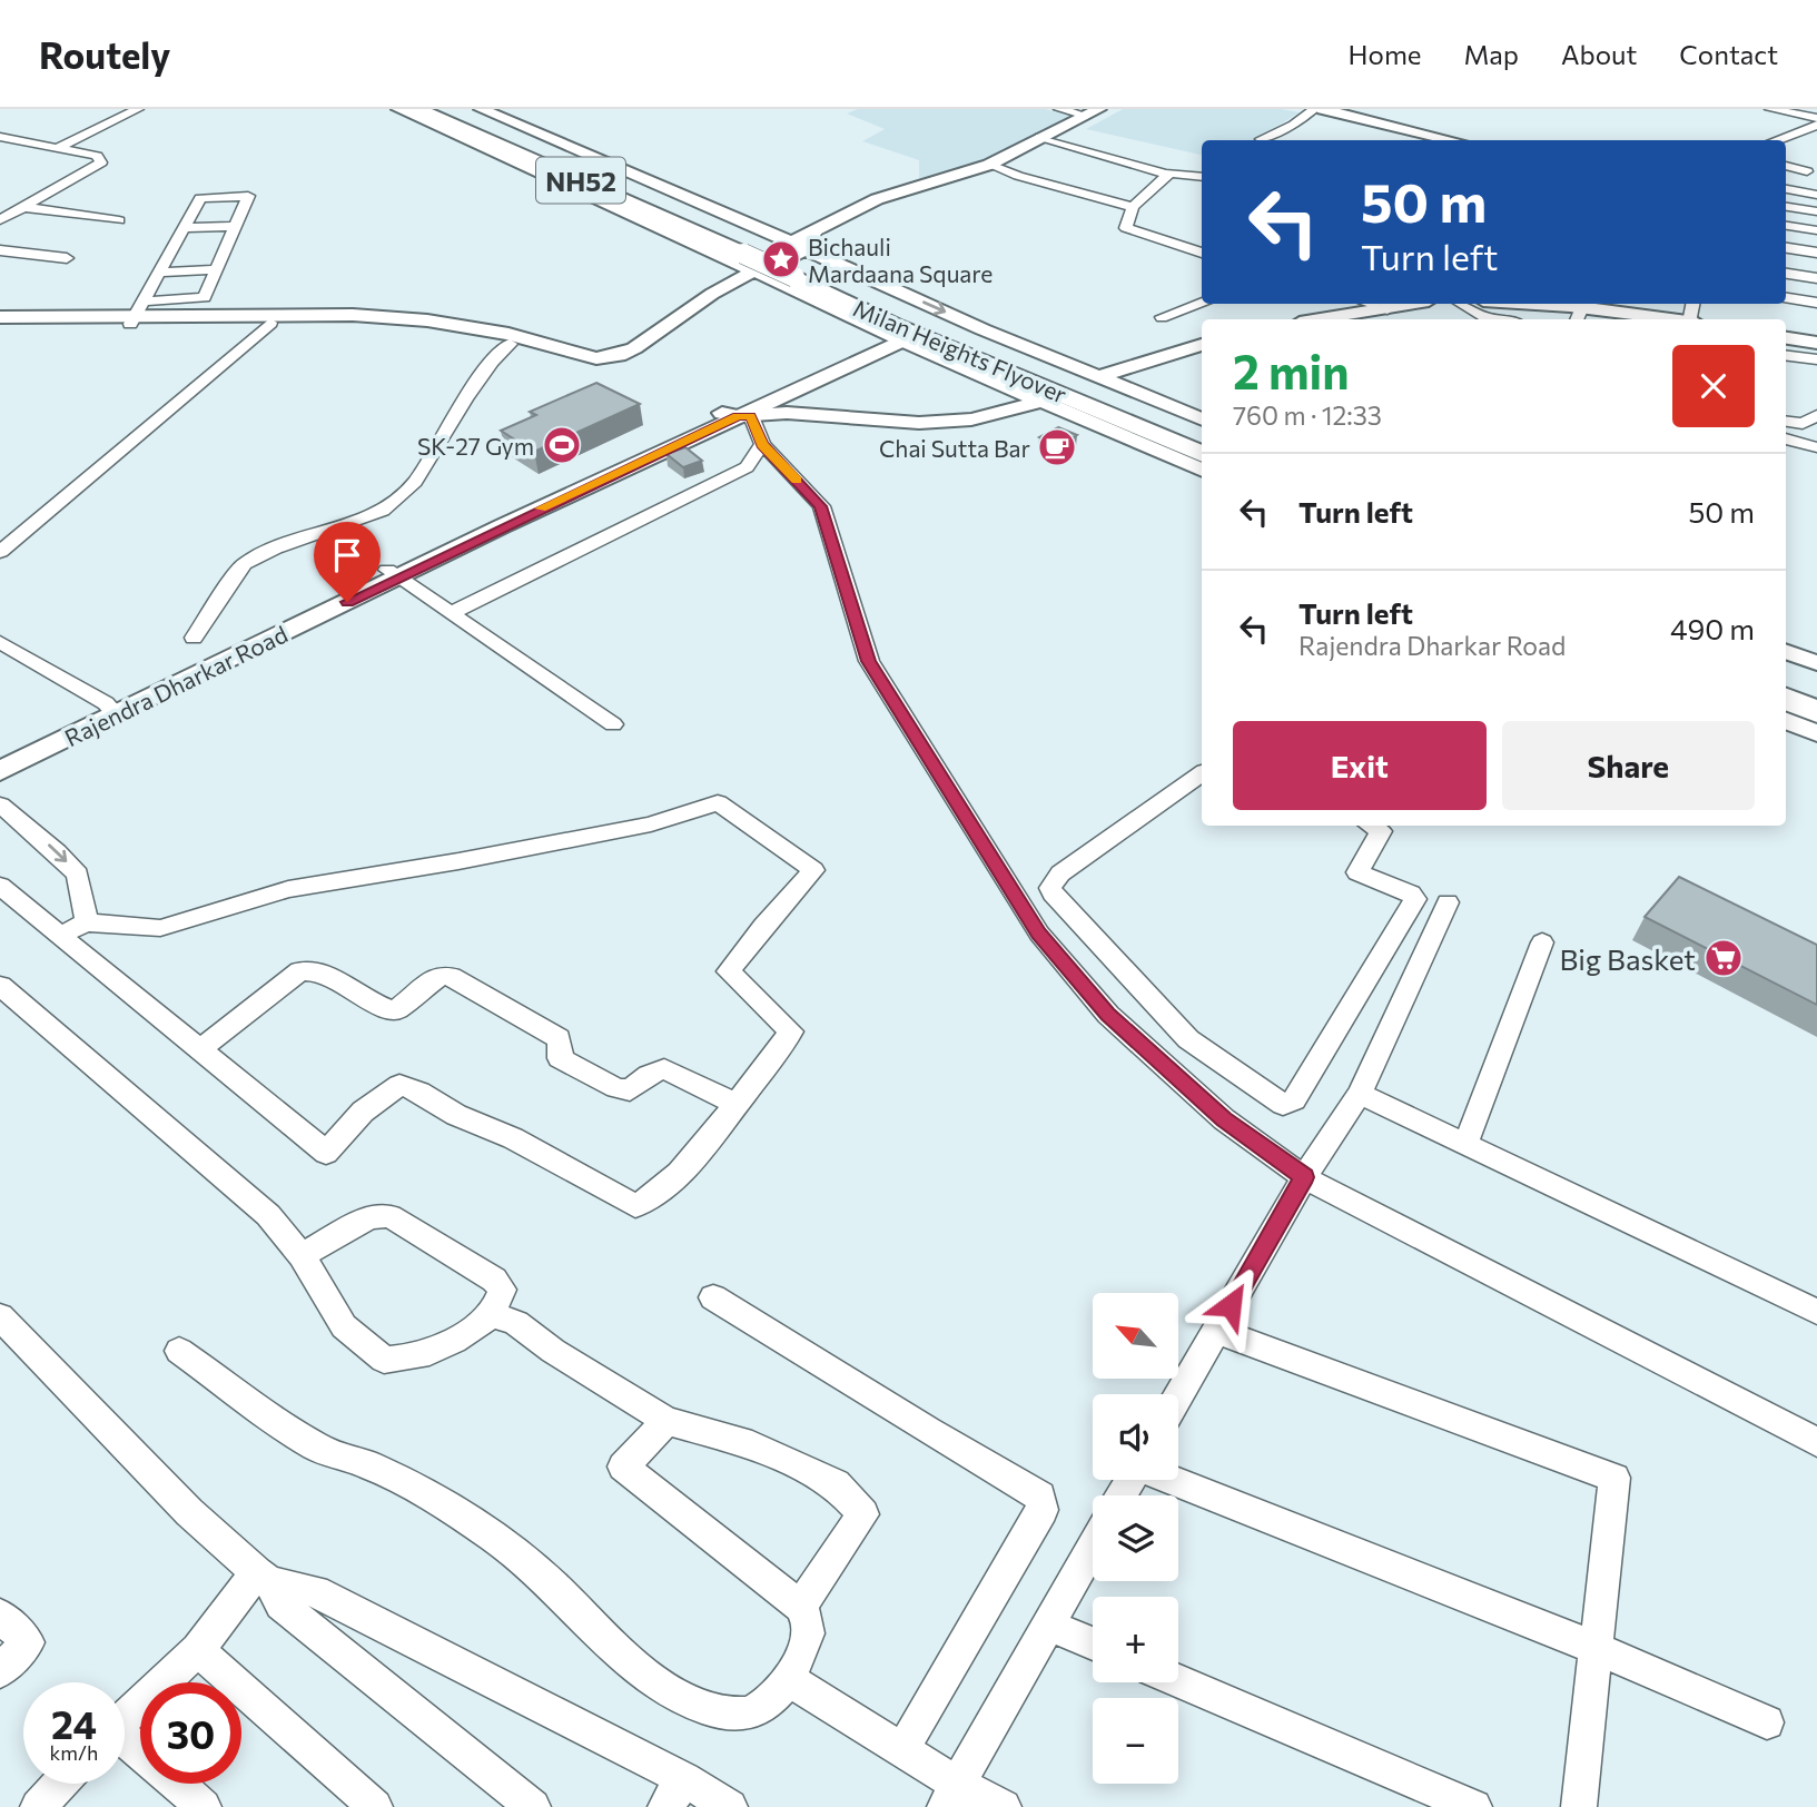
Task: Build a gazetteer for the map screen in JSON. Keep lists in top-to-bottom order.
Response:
{
  "streets": {
    "highway": ["NH52", "Milan Heights Flyover"],
    "main road": ["Rajendra Dharkar Road"]
  },
  "places": {
    "place": ["Bichauli Mardaana Square"],
    "sports": ["SK-27 Gym"],
    "cafe": ["Chai Sutta Bar"],
    "supermarket": ["Big Basket"]
  },
  "north": "top left",
  "page": {
    "header": "Routely",
    "nav": [
      "Home",
      "Map",
      "About",
      "Contact"
    ],
    "turn": ["50 m", "Turn left"],
    "heading": ["2 min", "760 m · 12:33"],
    "list": [
      {
        "name": "Turn left",
        "value": "50 m"
      },
      {
        "name": "Turn left",
        "note": "Rajendra Dharkar Road",
        "value": "490 m"
      }
    ],
    "buttons": ["Exit", "Share"],
    "map_buttons": ["+", "−"],
    "speed": "24 km/h",
    "limit": "30"
  }
}
